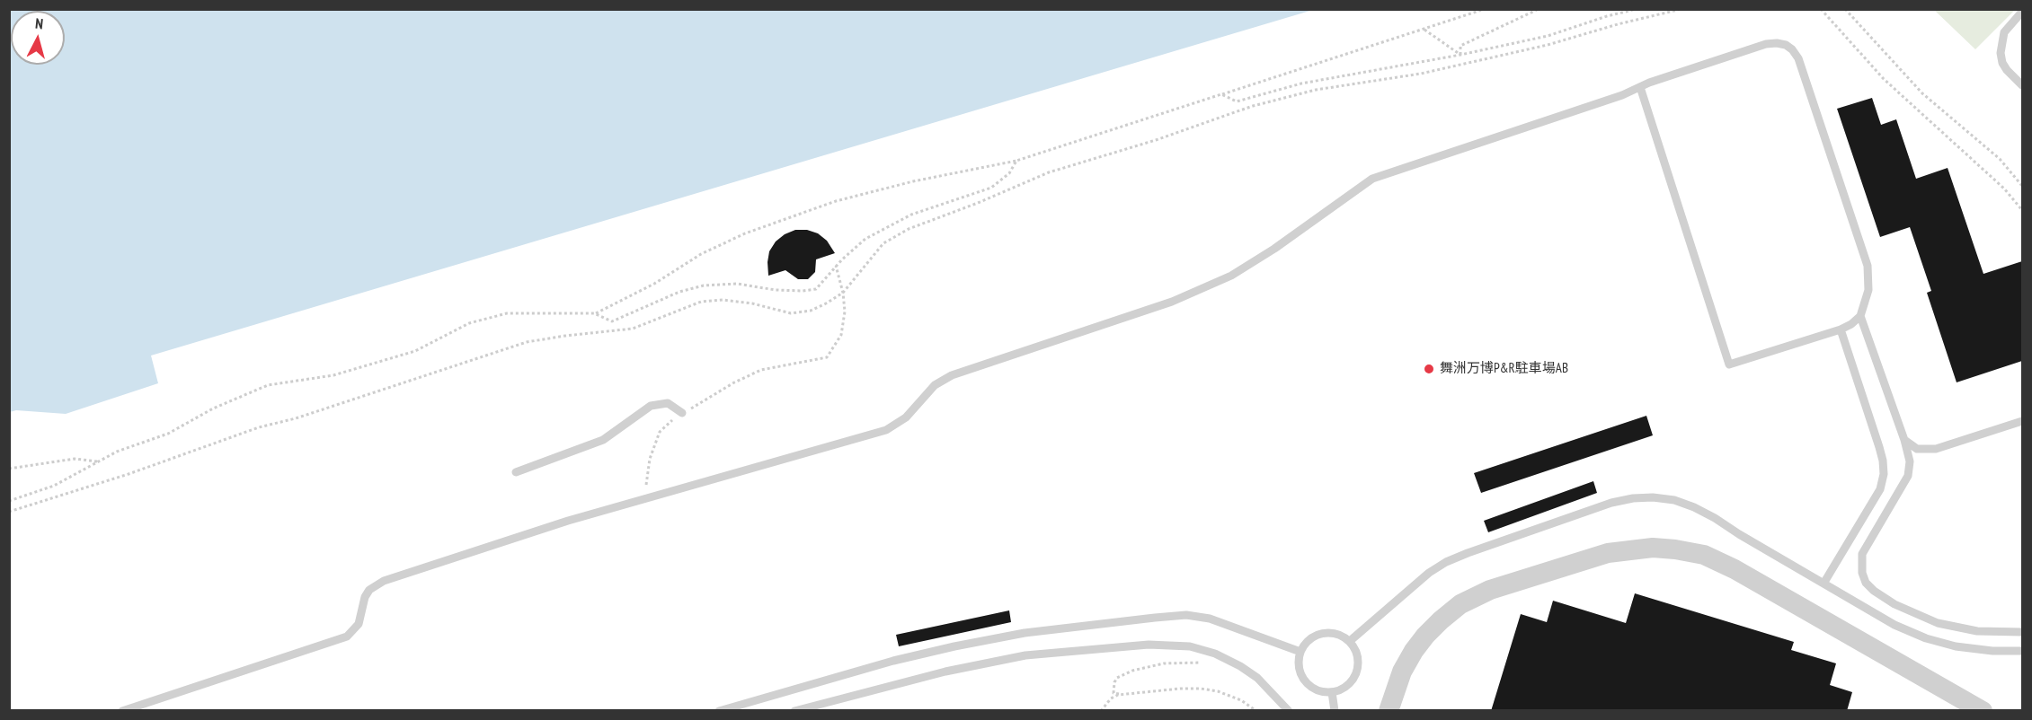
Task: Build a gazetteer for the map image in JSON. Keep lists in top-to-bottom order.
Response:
{
  "places": ["舞洲万博P&R駐車場AB"],
  "north": "top"
}
